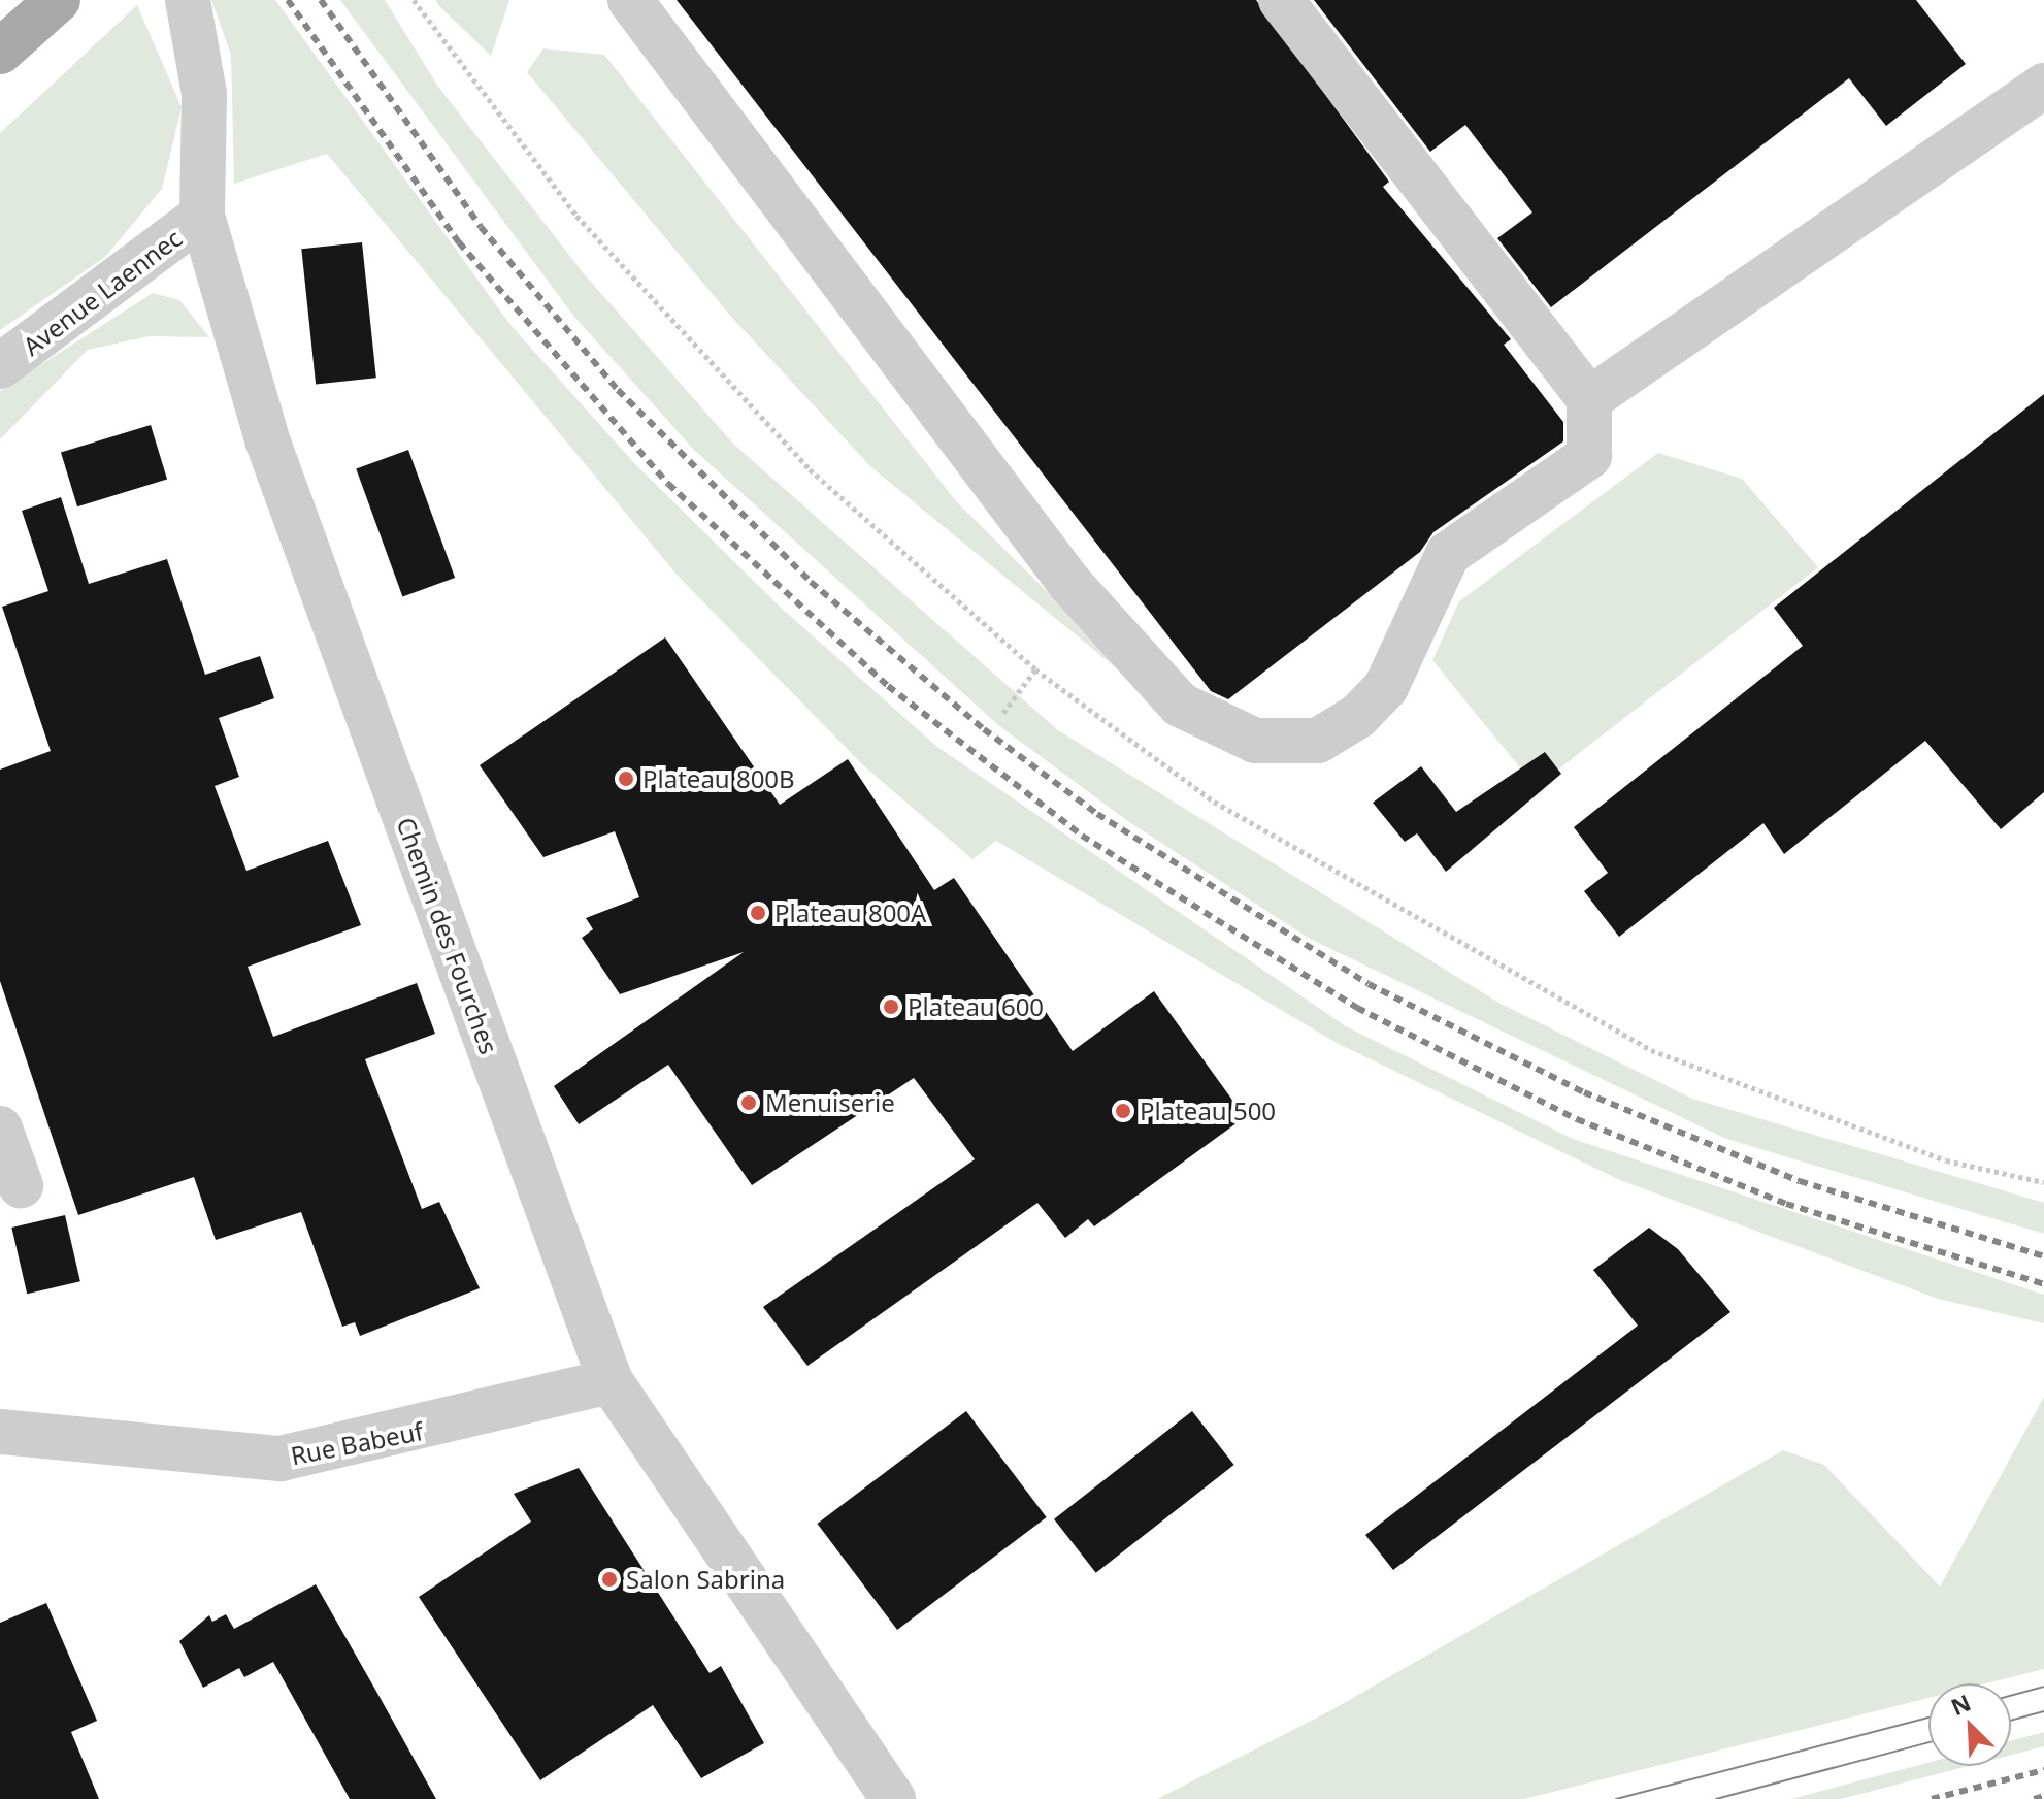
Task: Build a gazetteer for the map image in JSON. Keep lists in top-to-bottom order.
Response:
{
  "streets": {
    "street": ["Avenue Laennec", "Chemin des Fourches", "Rue Babeuf"]
  },
  "crossings": [
    ["Avenue Laennec", "Chemin des Fourches"],
    ["Chemin des Fourches", "Rue Babeuf"]
  ],
  "places": [
    "Plateau 800B",
    "Plateau 800A",
    "Plateau 600",
    "Menuiserie",
    "Plateau 500",
    "Salon Sabrina"
  ],
  "north": "top left"
}
